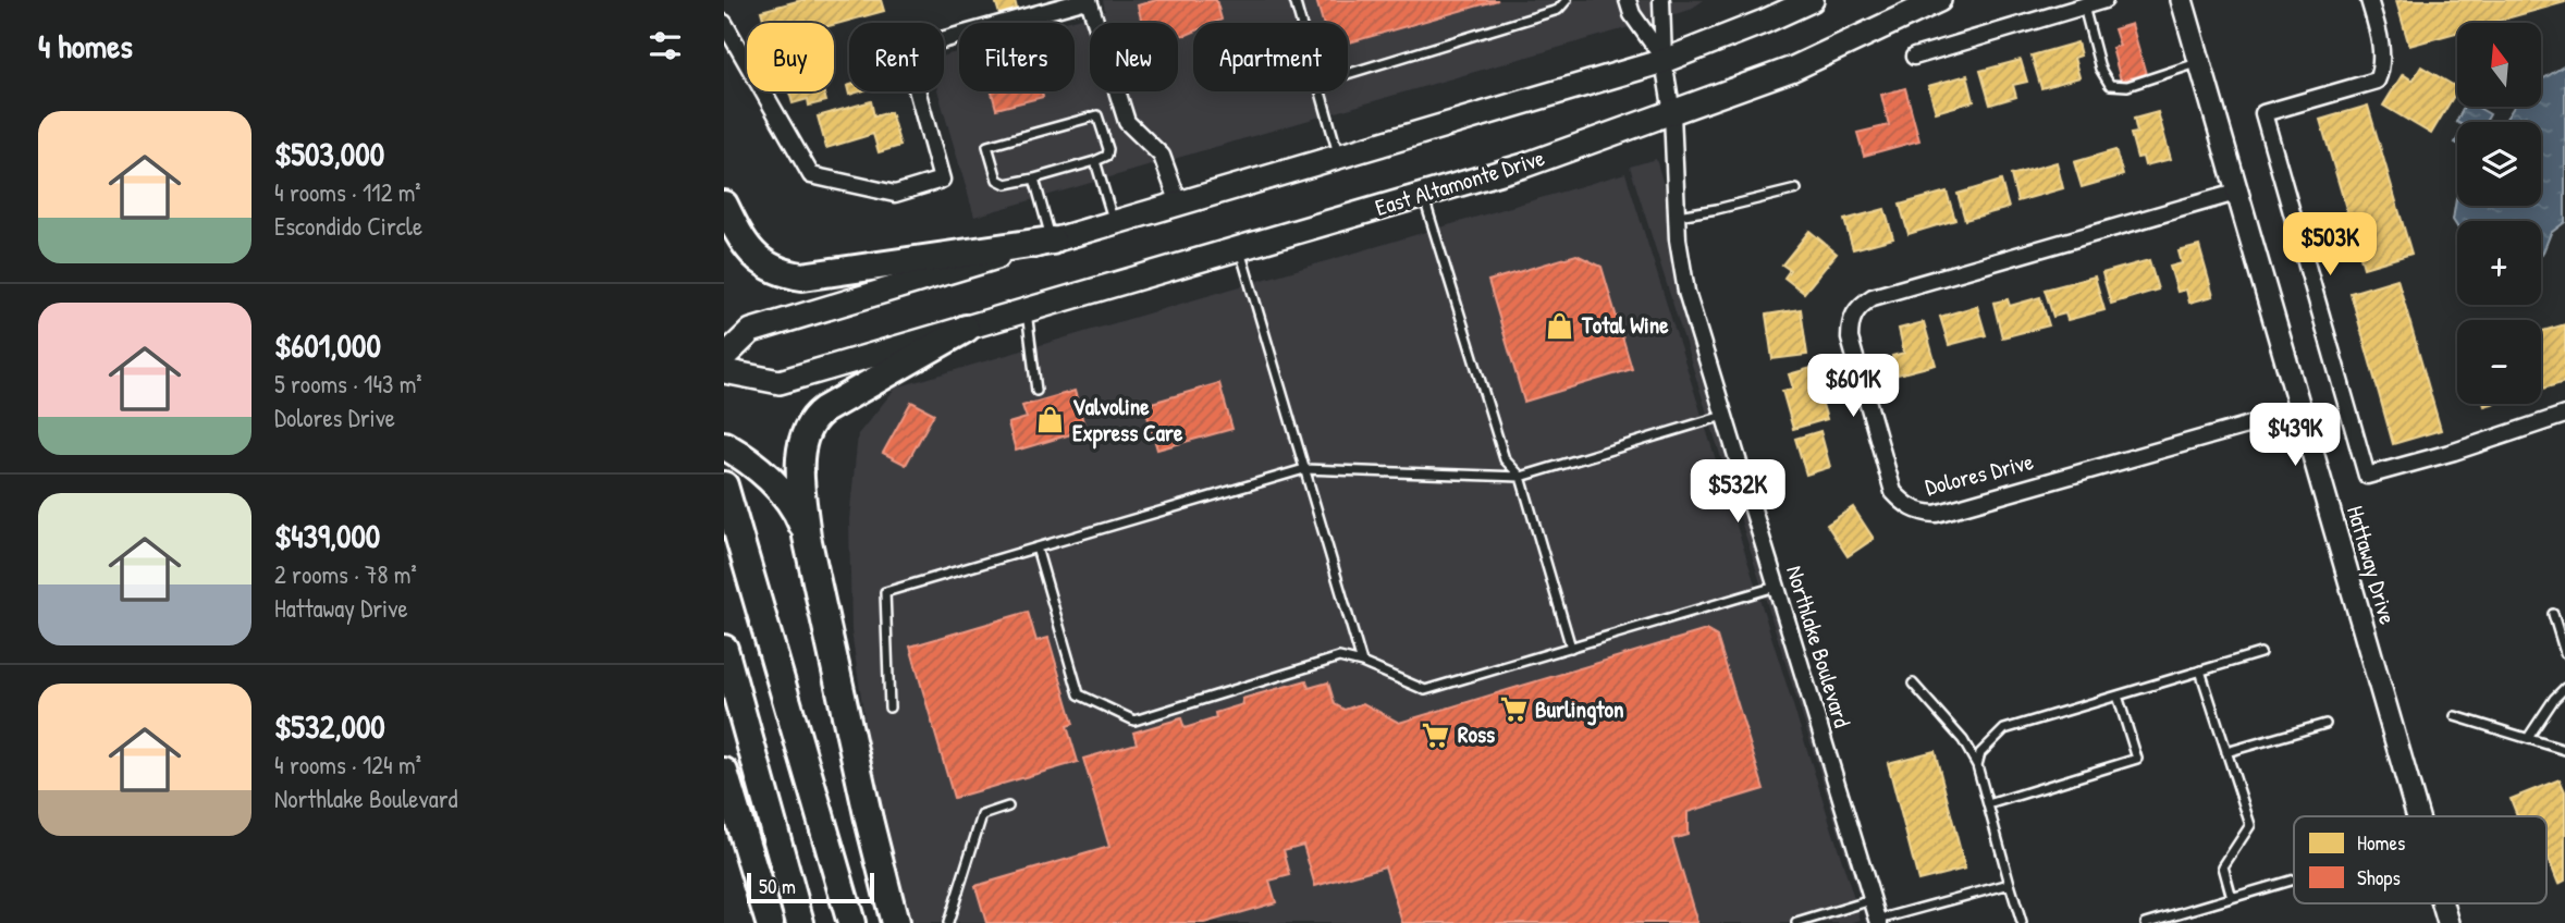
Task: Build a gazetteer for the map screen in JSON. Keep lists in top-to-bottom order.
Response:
{
  "streets": {
    "main road": ["East Altamonte Drive"],
    "street": ["Dolores Drive", "Hattaway Drive", "Northlake Boulevard"]
  },
  "crossings": [
    ["East Altamonte Drive", "Northlake Boulevard"],
    ["Dolores Drive", "Hattaway Drive"]
  ],
  "places": {
    "shop": ["Total Wine", "Valvoline Express Care"],
    "supermarket": ["Burlington", "Ross"]
  },
  "legend": ["Homes", "Shops"],
  "scale_bar": "50 m",
  "north": "top",
  "page": {
    "heading": "4 homes",
    "map_buttons": ["+", "−"],
    "chip": [
      "Buy",
      "Rent",
      "Filters",
      "New",
      "Apartment"
    ],
    "list": [
      {
        "name": "$503,000",
        "note": "4 rooms · 112 m² · Escondido Circle"
      },
      {
        "name": "$601,000",
        "note": "5 rooms · 143 m² · Dolores Drive"
      },
      {
        "name": "$439,000",
        "note": "2 rooms · 78 m² · Hattaway Drive"
      },
      {
        "name": "$532,000",
        "note": "4 rooms · 124 m² · Northlake Boulevard"
      }
    ],
    "price": [
      "$503K",
      "$601K",
      "$439K",
      "$532K"
    ],
    "scale": "50 m"
  }
}
